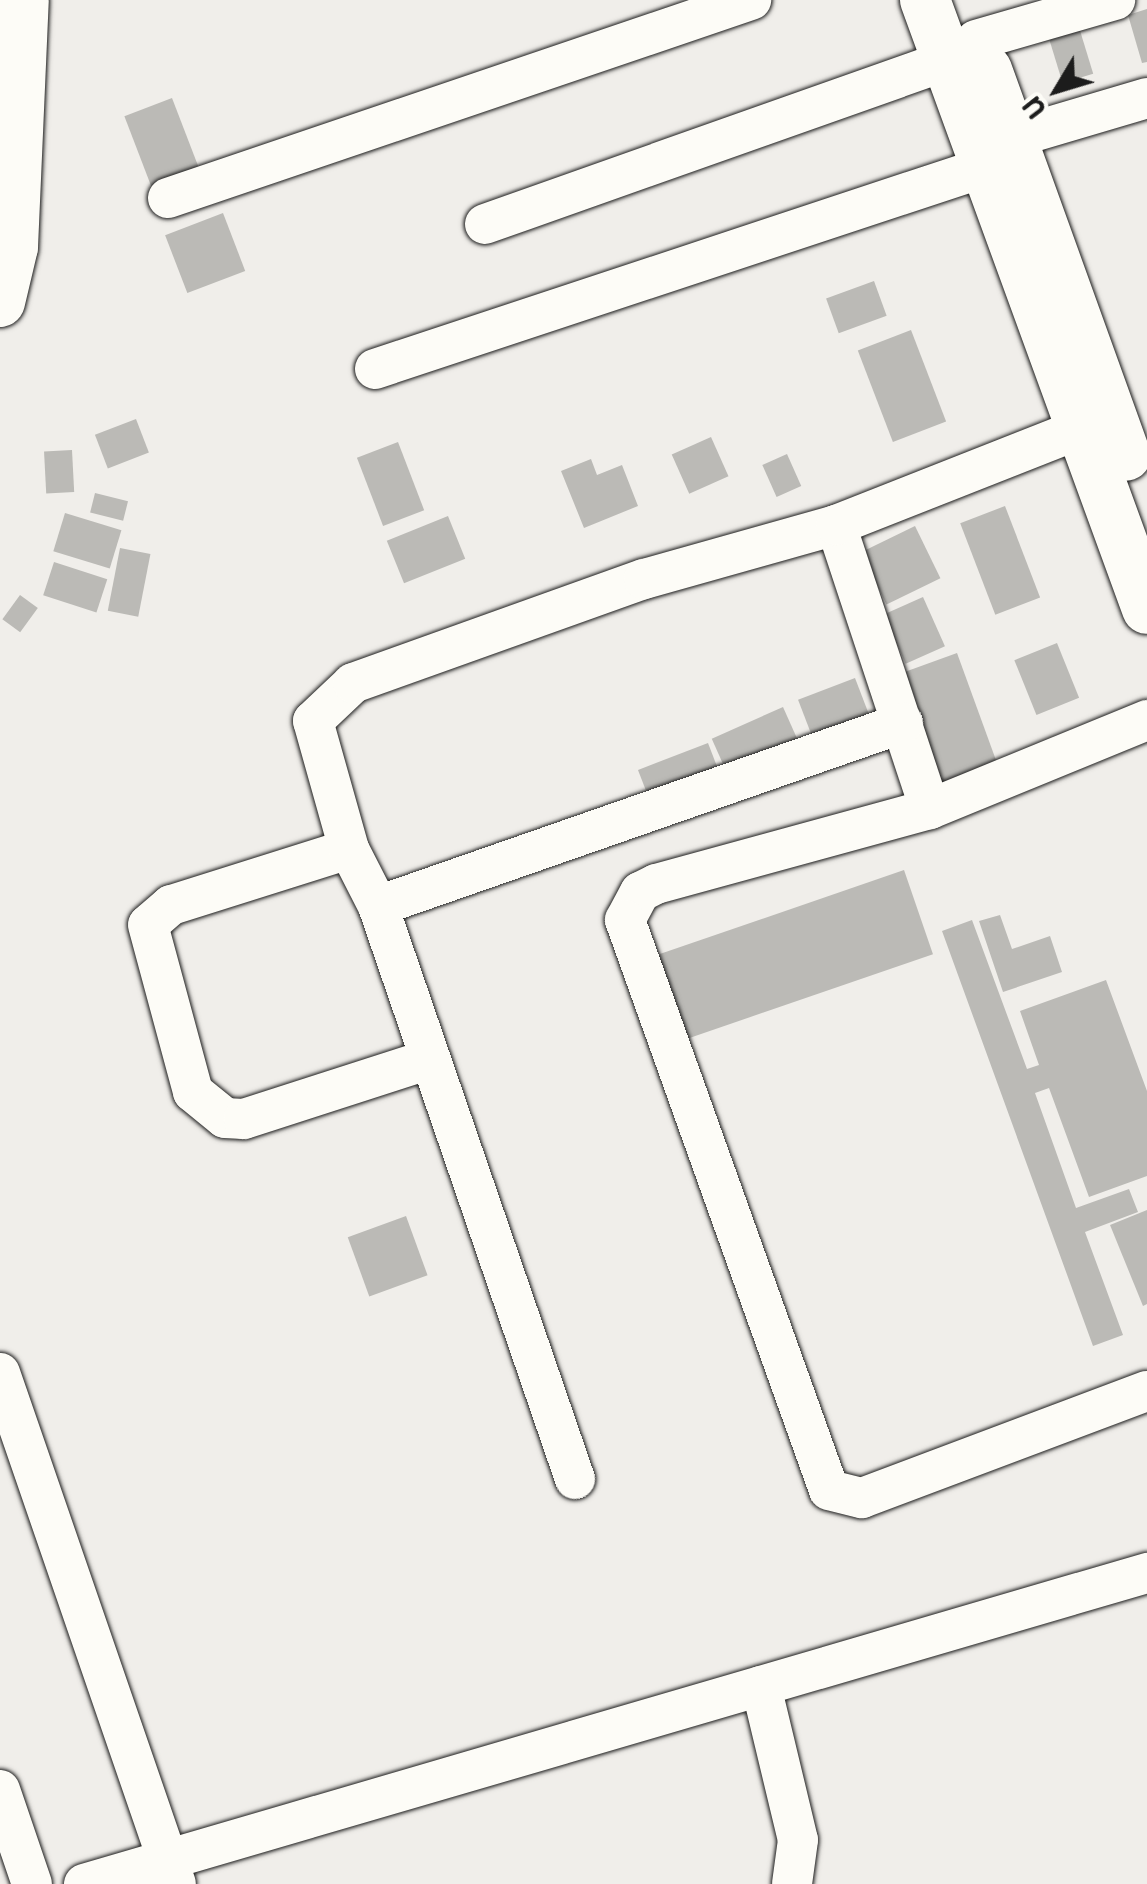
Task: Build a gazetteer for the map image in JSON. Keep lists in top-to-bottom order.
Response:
{
  "north": "bottom left"
}
